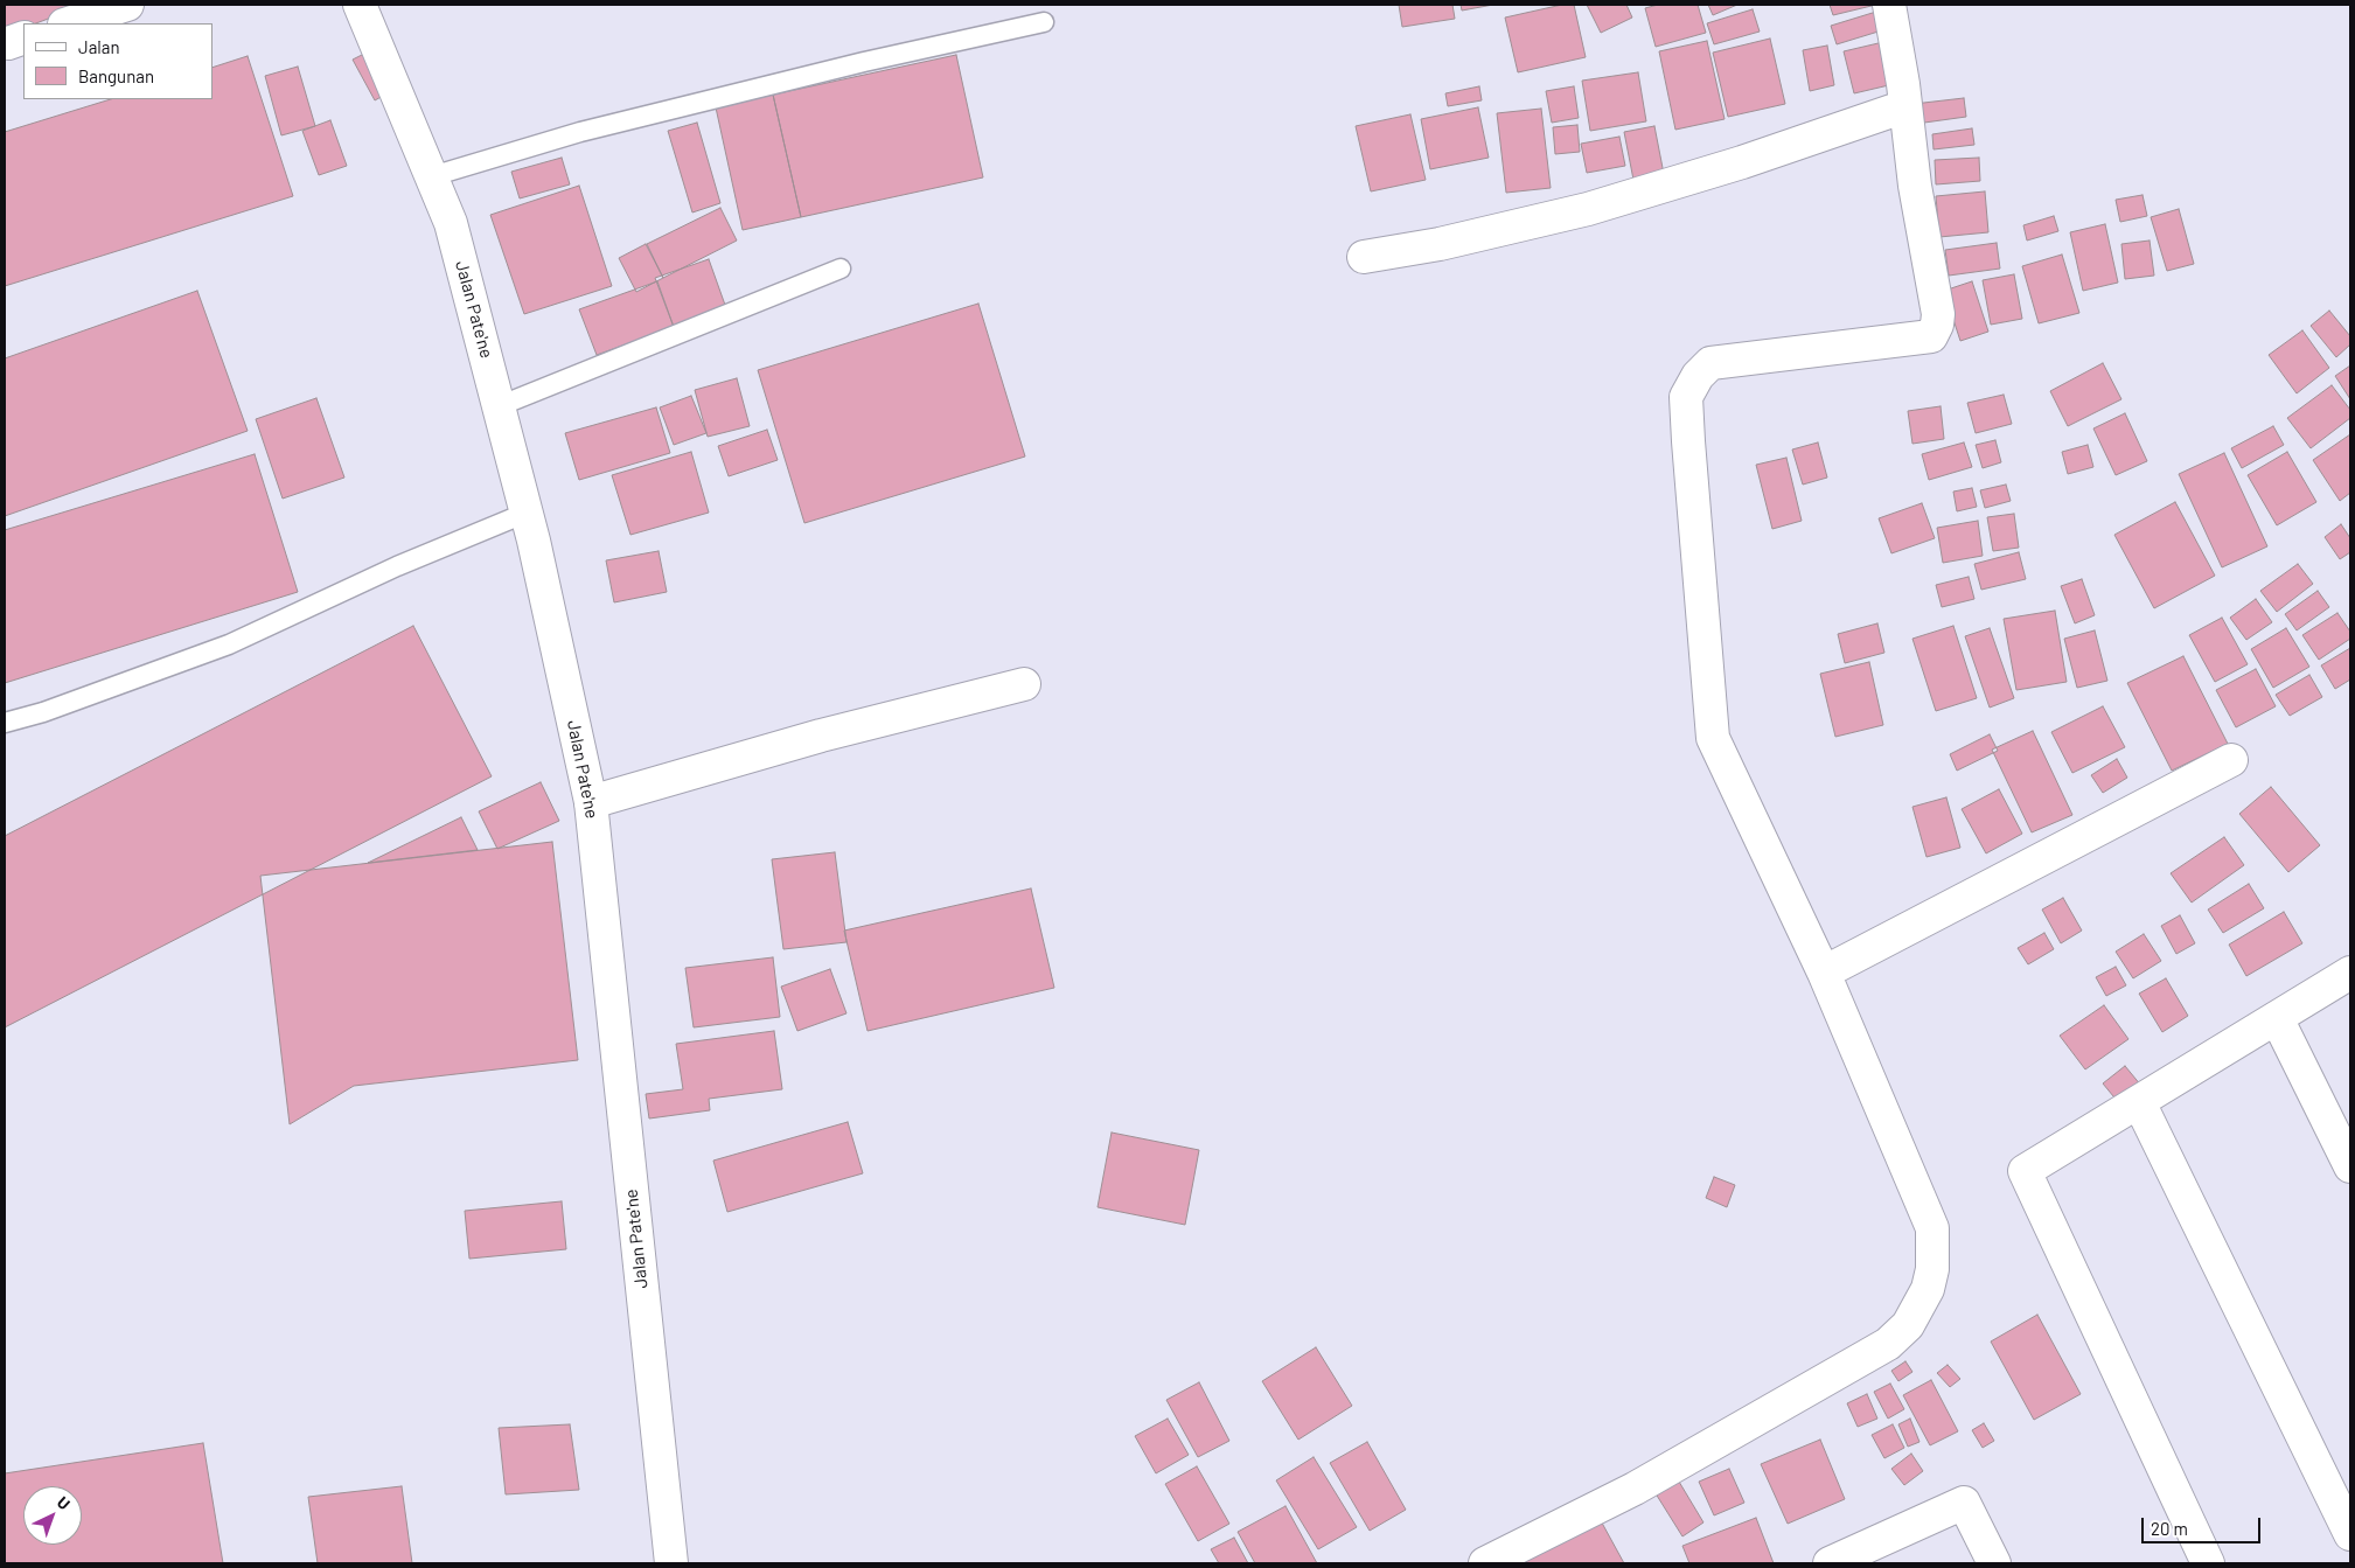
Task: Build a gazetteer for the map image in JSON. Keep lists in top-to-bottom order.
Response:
{
  "streets": {
    "street": ["Jalan Pate'ne"]
  },
  "legend": ["Jalan", "Bangunan"],
  "scale_bar": "20 m",
  "north": "top right"
}
